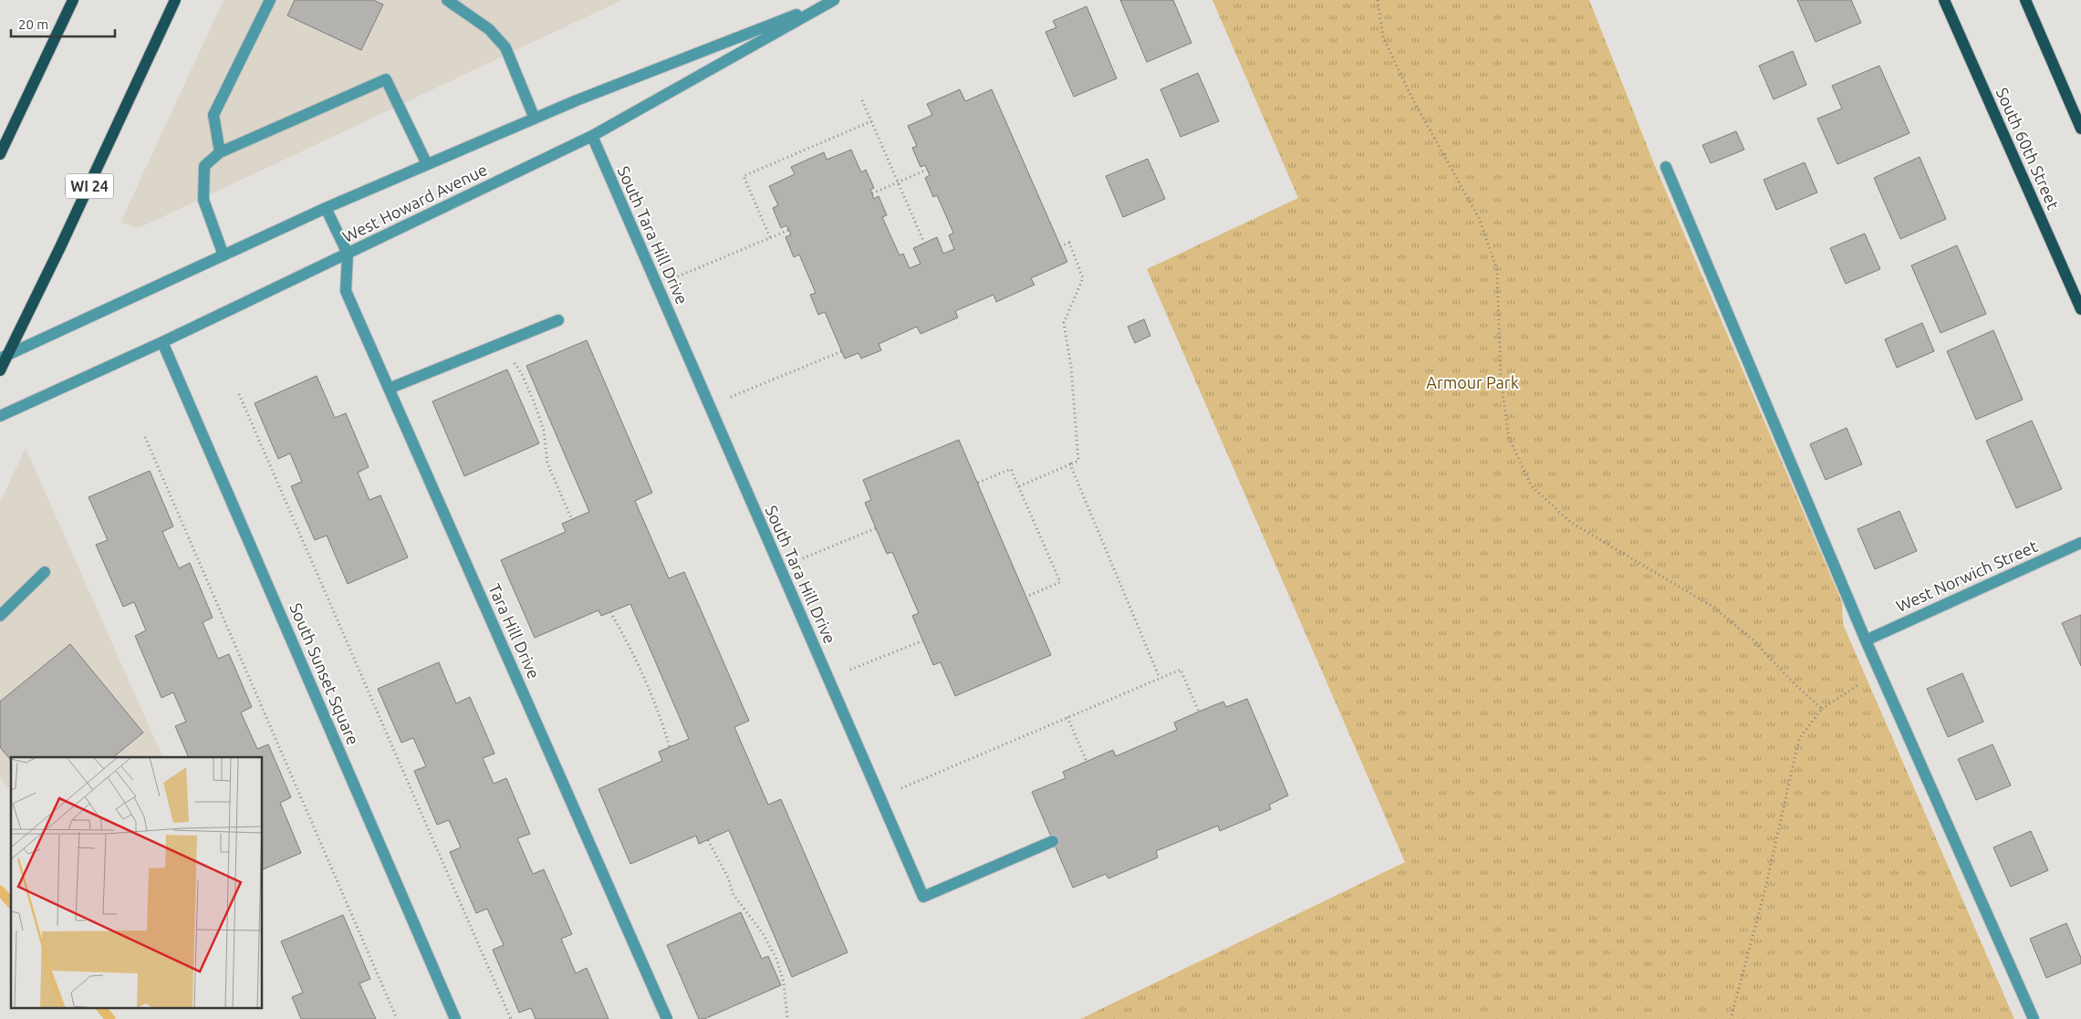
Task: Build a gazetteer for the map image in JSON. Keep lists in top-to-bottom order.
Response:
{
  "streets": {
    "main road": ["South 60th Street", "WI 24"],
    "street": [
      "West Howard Avenue",
      "South Tara Hill Drive",
      "West Norwich Street",
      "Tara Hill Drive",
      "South Sunset Square"
    ]
  },
  "crossings": [
    ["WI 24", "West Howard Avenue"],
    ["West Howard Avenue", "South Tara Hill Drive"],
    ["West Howard Avenue", "Tara Hill Drive"],
    ["West Howard Avenue", "South Sunset Square"]
  ],
  "parks": ["Armour Park"],
  "scale_bar": "20 m"
}
